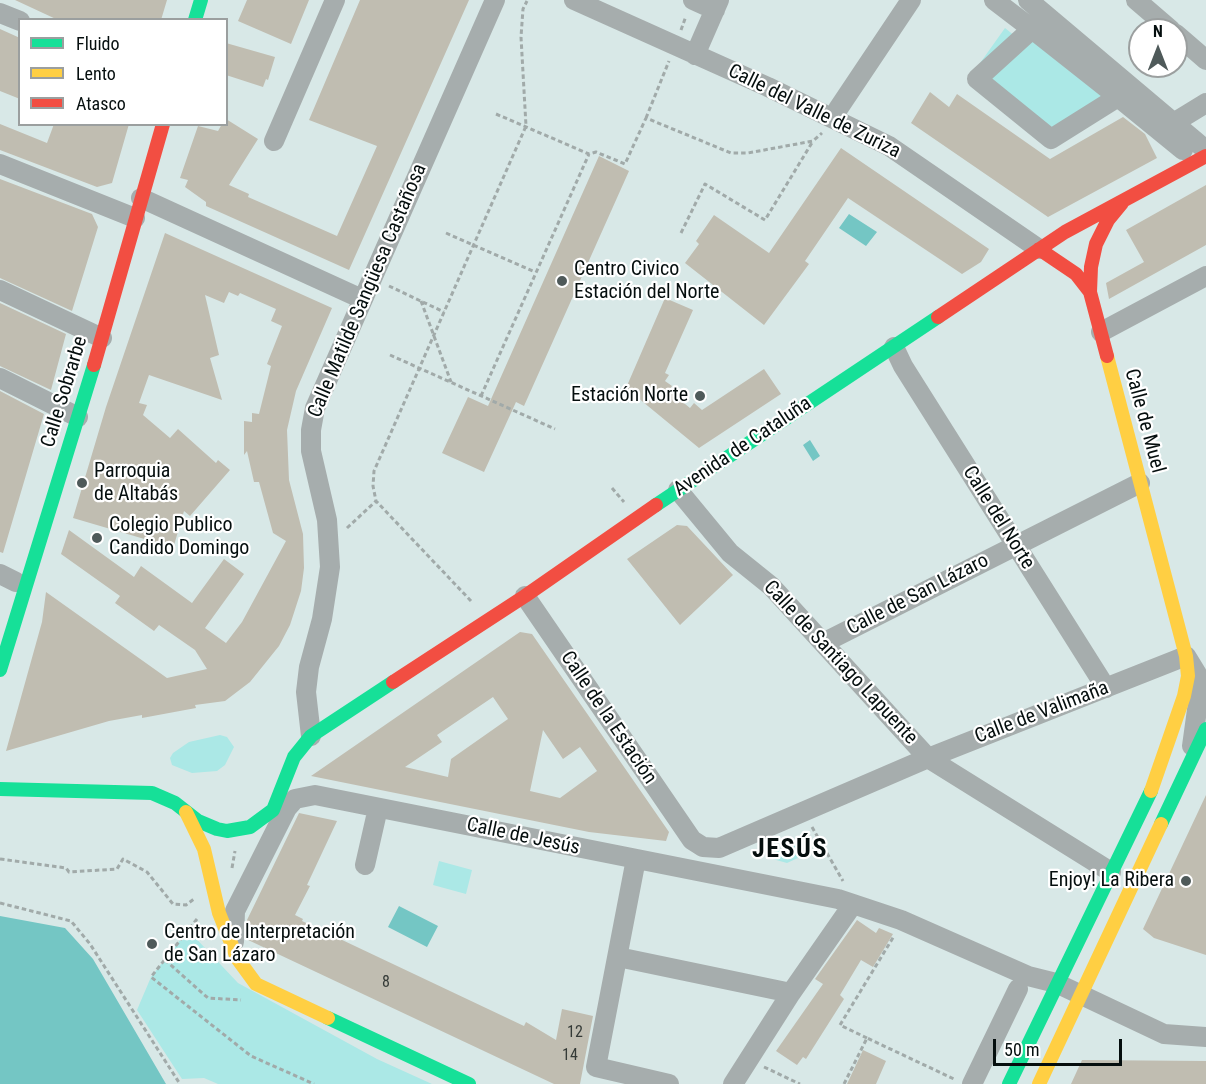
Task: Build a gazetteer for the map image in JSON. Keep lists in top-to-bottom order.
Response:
{
  "streets": {
    "main road": ["Calle Sobrarbe", "Calle de Muel", "Avenida de Cataluña"],
    "street": [
      "Calle del Valle de Zuriza",
      "Calle Matilde Sangüesa Castañosa",
      "Calle del Norte",
      "Calle de San Lázaro",
      "Calle de Santiago Lapuente",
      "Calle de Valimaña",
      "Calle de la Estación",
      "Calle de Jesús"
    ]
  },
  "crossings": [
    ["Calle del Valle de Zuriza", "Avenida de Cataluña"],
    ["Calle Matilde Sangüesa Castañosa", "Avenida de Cataluña"],
    ["Calle de Muel", "Avenida de Cataluña"],
    ["Calle de Muel", "Calle de San Lázaro"],
    ["Calle de Muel", "Calle de Santiago Lapuente"],
    ["Calle de Muel", "Calle de Valimaña"],
    ["Calle de Muel", "Calle de Jesús"],
    ["Avenida de Cataluña", "Calle del Norte"],
    ["Avenida de Cataluña", "Calle de Santiago Lapuente"],
    ["Avenida de Cataluña", "Calle de la Estación"],
    ["Calle del Norte", "Calle de San Lázaro"],
    ["Calle del Norte", "Calle de Valimaña"],
    ["Calle de San Lázaro", "Calle de Santiago Lapuente"],
    ["Calle de Santiago Lapuente", "Calle de Valimaña"]
  ],
  "districts": ["JESÚS"],
  "places": [
    "Centro Civico Estación del Norte",
    "Estación Norte",
    "Parroquia de Altabás",
    "Colegio Publico Candido Domingo",
    "Enjoy! La Ribera",
    "Centro de Interpretación de San Lázaro"
  ],
  "house_numbers": ["8", "12", "14"],
  "legend": ["Fluido", "Lento", "Atasco"],
  "scale_bar": "50 m",
  "north": "top"
}
